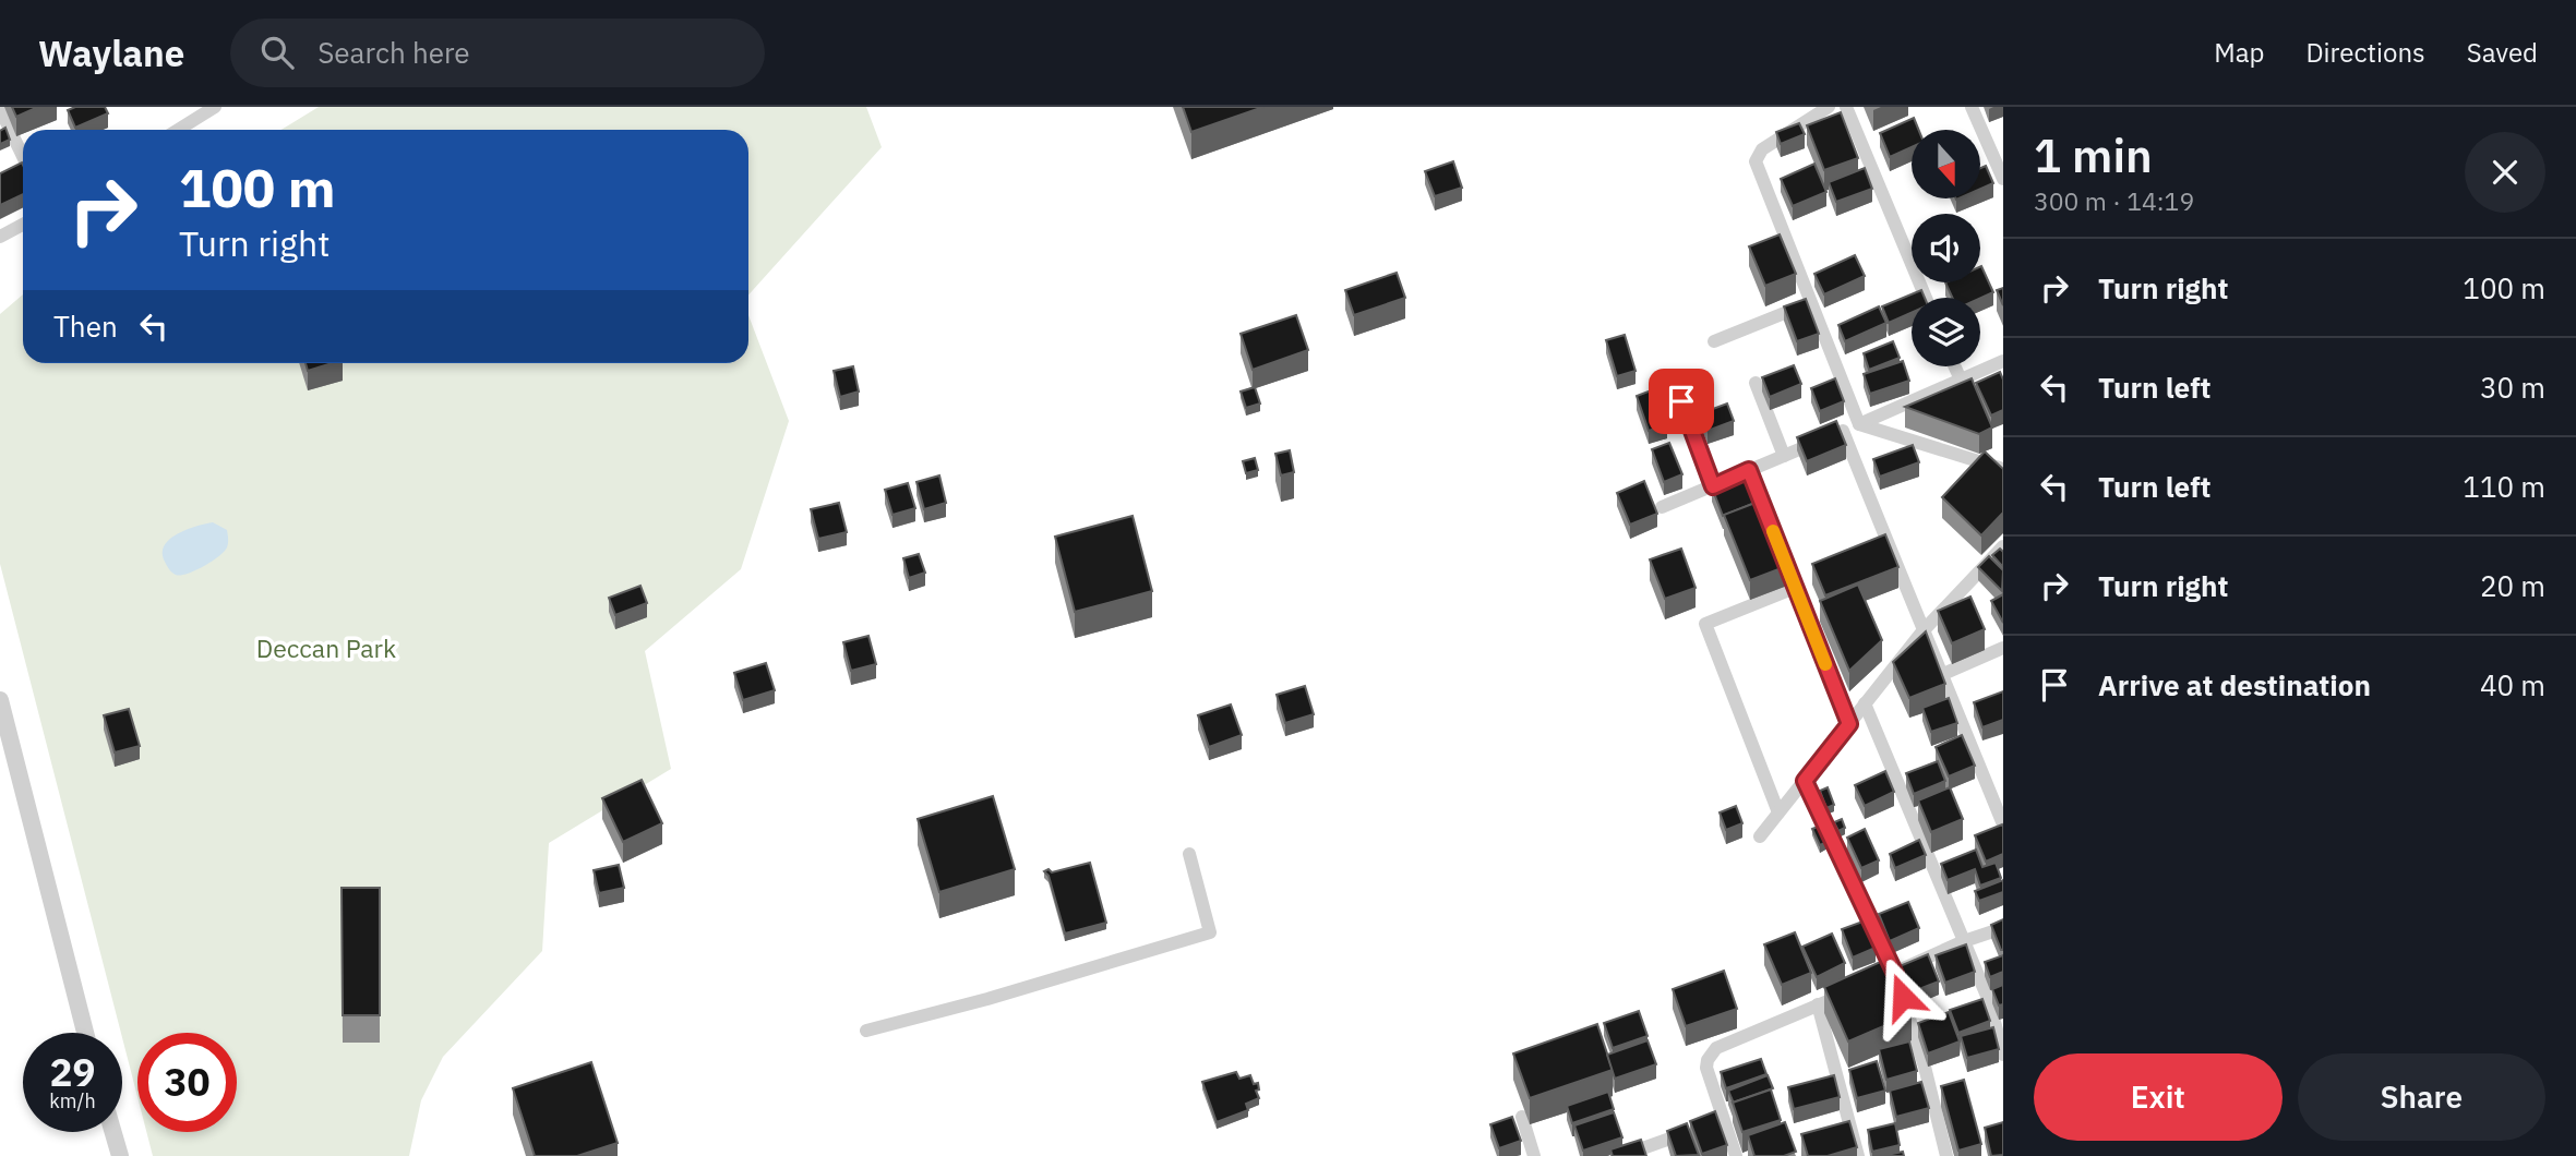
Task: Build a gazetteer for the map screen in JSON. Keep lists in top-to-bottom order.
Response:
{
  "parks": ["Deccan Park"],
  "north": "bottom",
  "page": {
    "header": "Waylane",
    "search": "Search here",
    "nav": ["Map", "Directions", "Saved"],
    "heading": ["1 min", "300 m · 14:19"],
    "turn": ["100 m", "Turn right"],
    "list": [
      {
        "name": "Turn right",
        "value": "100 m"
      },
      {
        "name": "Turn left",
        "value": "30 m"
      },
      {
        "name": "Turn left",
        "value": "110 m"
      },
      {
        "name": "Turn right",
        "value": "20 m"
      },
      {
        "name": "Arrive at destination",
        "value": "40 m"
      }
    ],
    "then": "Then",
    "speed": "29 km/h",
    "limit": "30",
    "buttons": ["Exit", "Share"]
  }
}
